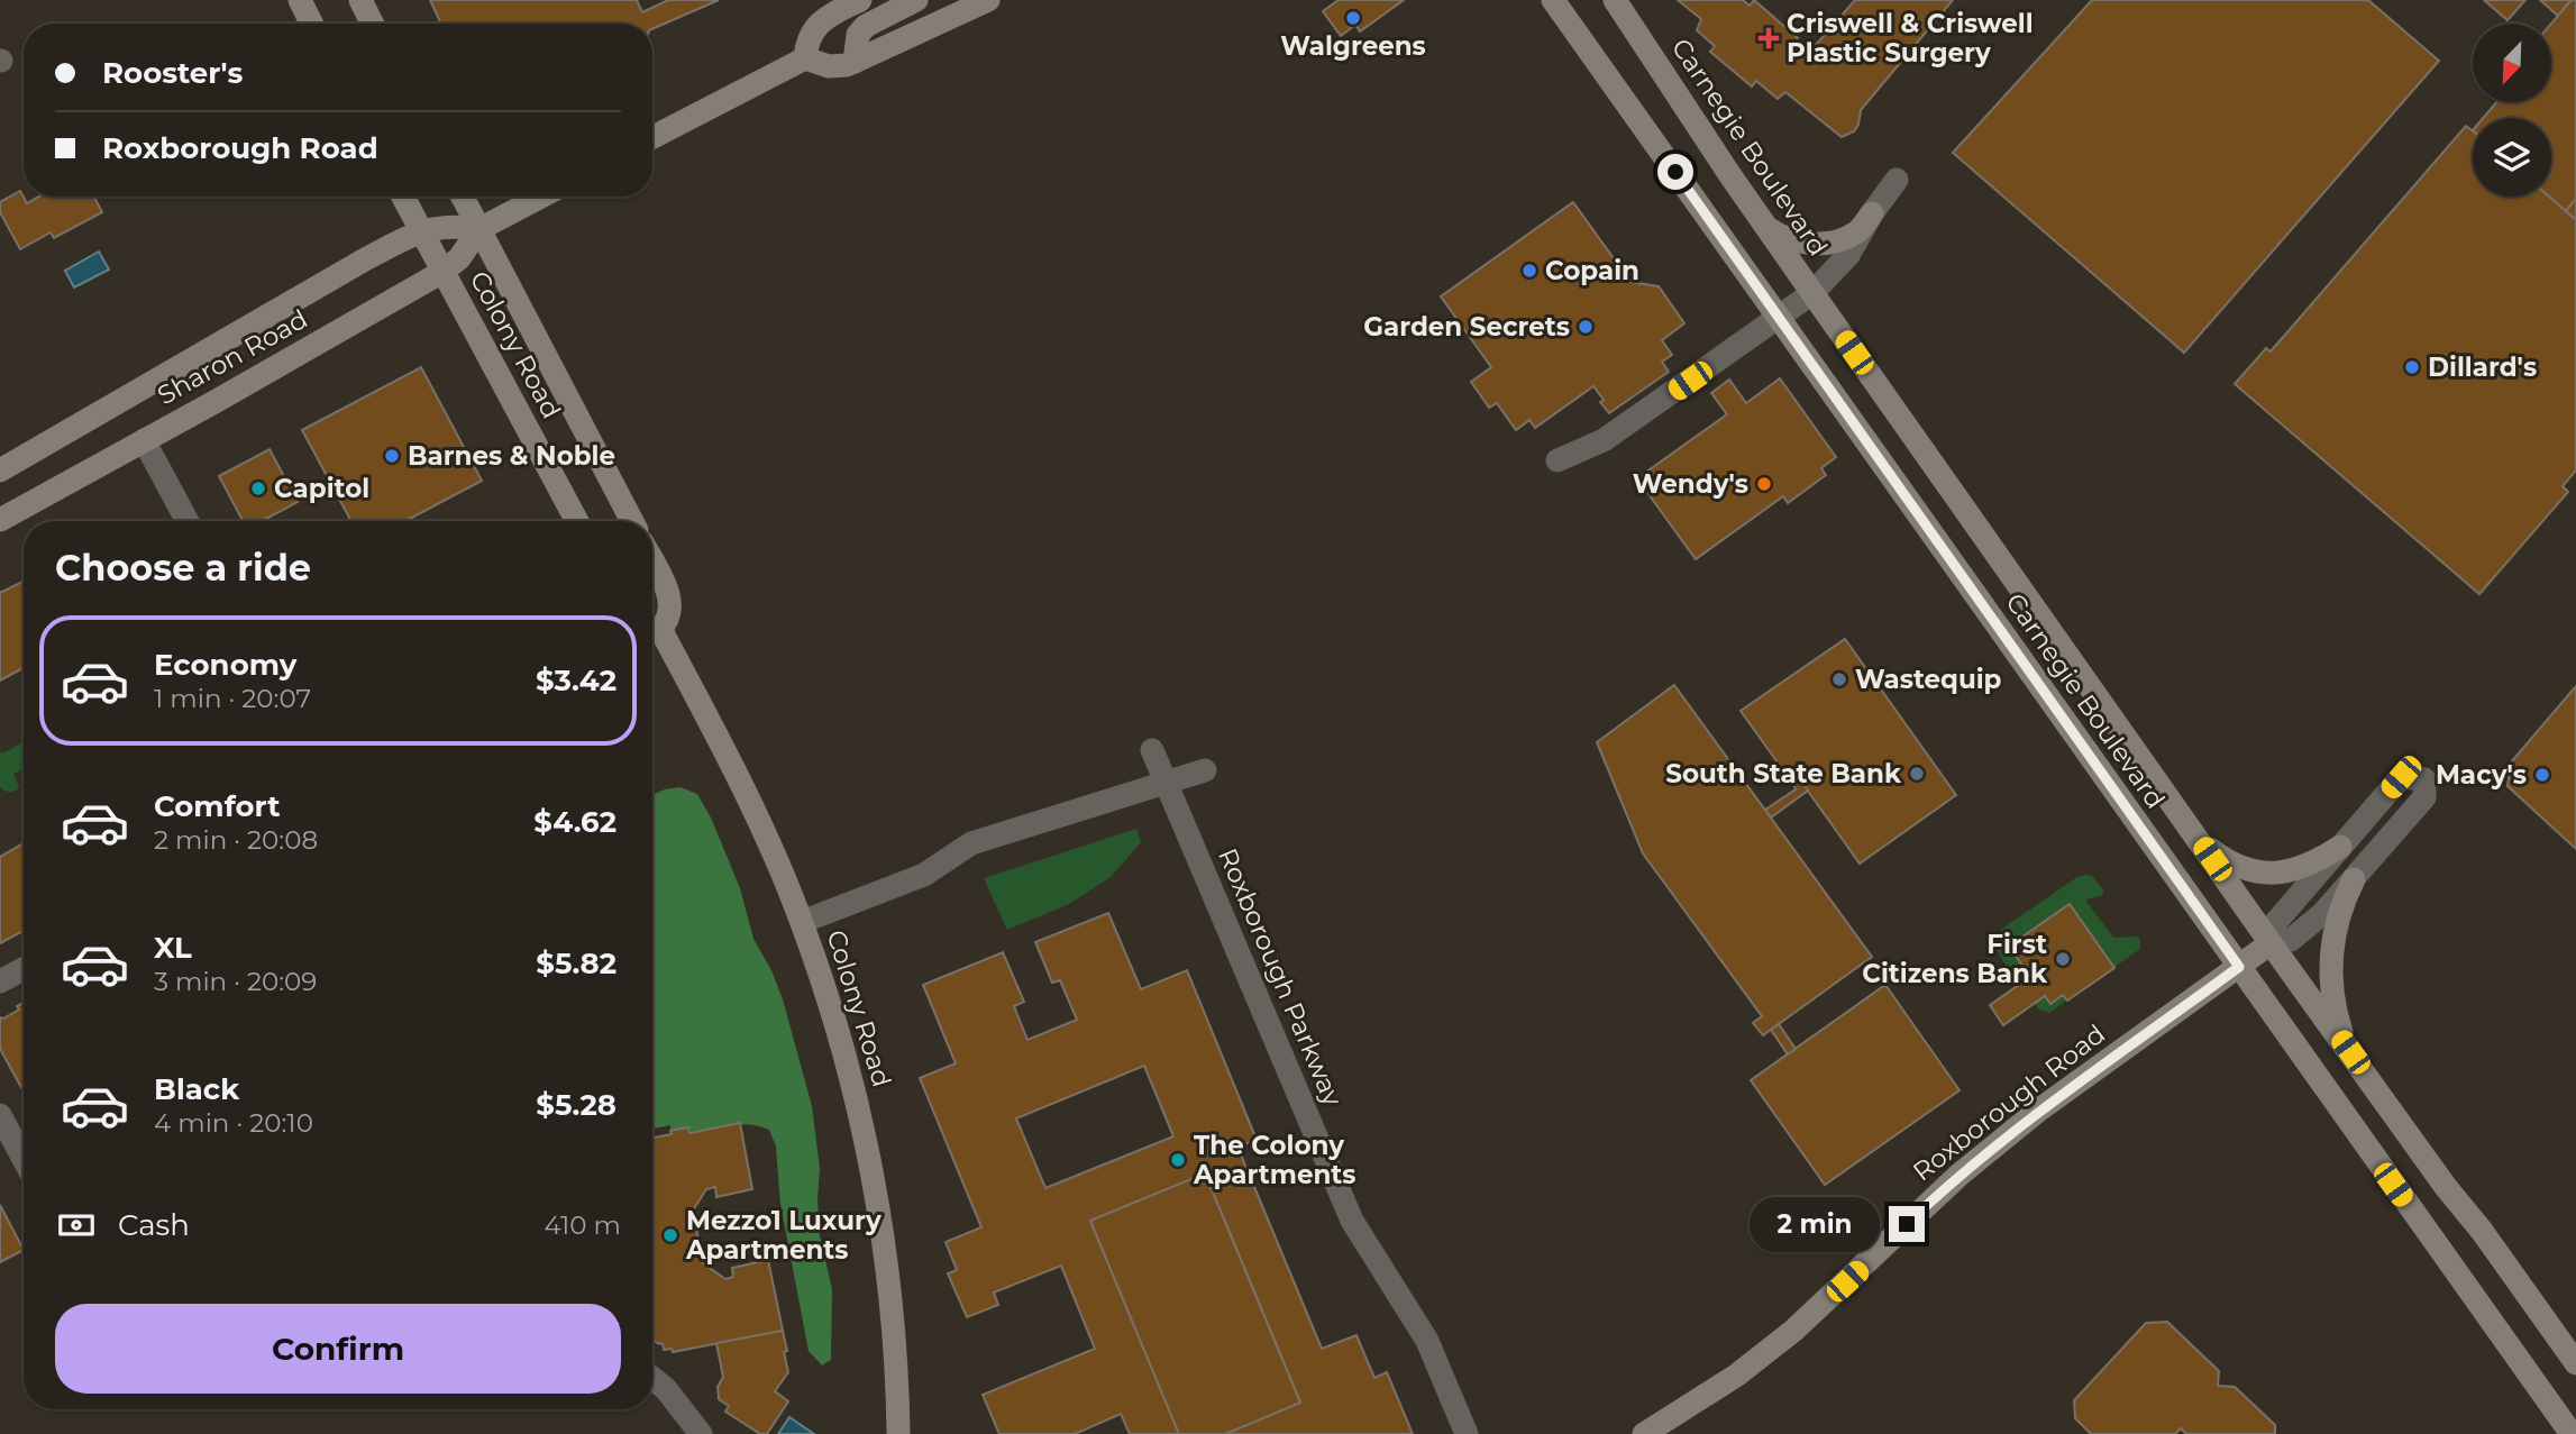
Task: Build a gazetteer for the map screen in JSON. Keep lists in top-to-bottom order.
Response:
{
  "streets": {
    "street": [
      "Carnegie Boulevard",
      "Colony Road",
      "Sharon Road",
      "Roxborough Parkway",
      "Roxborough Road"
    ]
  },
  "crossings": [
    ["Carnegie Boulevard", "Roxborough Road"],
    ["Colony Road", "Sharon Road"]
  ],
  "places": {
    "other": [
      "Walgreens",
      "Copain",
      "Garden Secrets",
      "Dillard's",
      "Barnes & Noble",
      "Wendy's",
      "Capitol",
      "Wastequip",
      "South State Bank",
      "Macy's",
      "First Citizens Bank",
      "The Colony Apartments",
      "Mezzo1 Luxury Apartments"
    ],
    "health": ["Criswell & Criswell Plastic Surgery"]
  },
  "north": "bottom left",
  "page": {
    "banner": ["Rooster's", "Roxborough Road"],
    "heading": "Choose a ride",
    "list": [
      {
        "name": "Economy",
        "note": "1 min · 20:07",
        "value": "$3.42"
      },
      {
        "name": "Comfort",
        "note": "2 min · 20:08",
        "value": "$4.62"
      },
      {
        "name": "XL",
        "note": "3 min · 20:09",
        "value": "$5.82"
      },
      {
        "name": "Black",
        "note": "4 min · 20:10",
        "value": "$5.28"
      }
    ],
    "pay": ["Cash", "410 m"],
    "bubble": "2 min",
    "buttons": "Confirm"
  }
}
